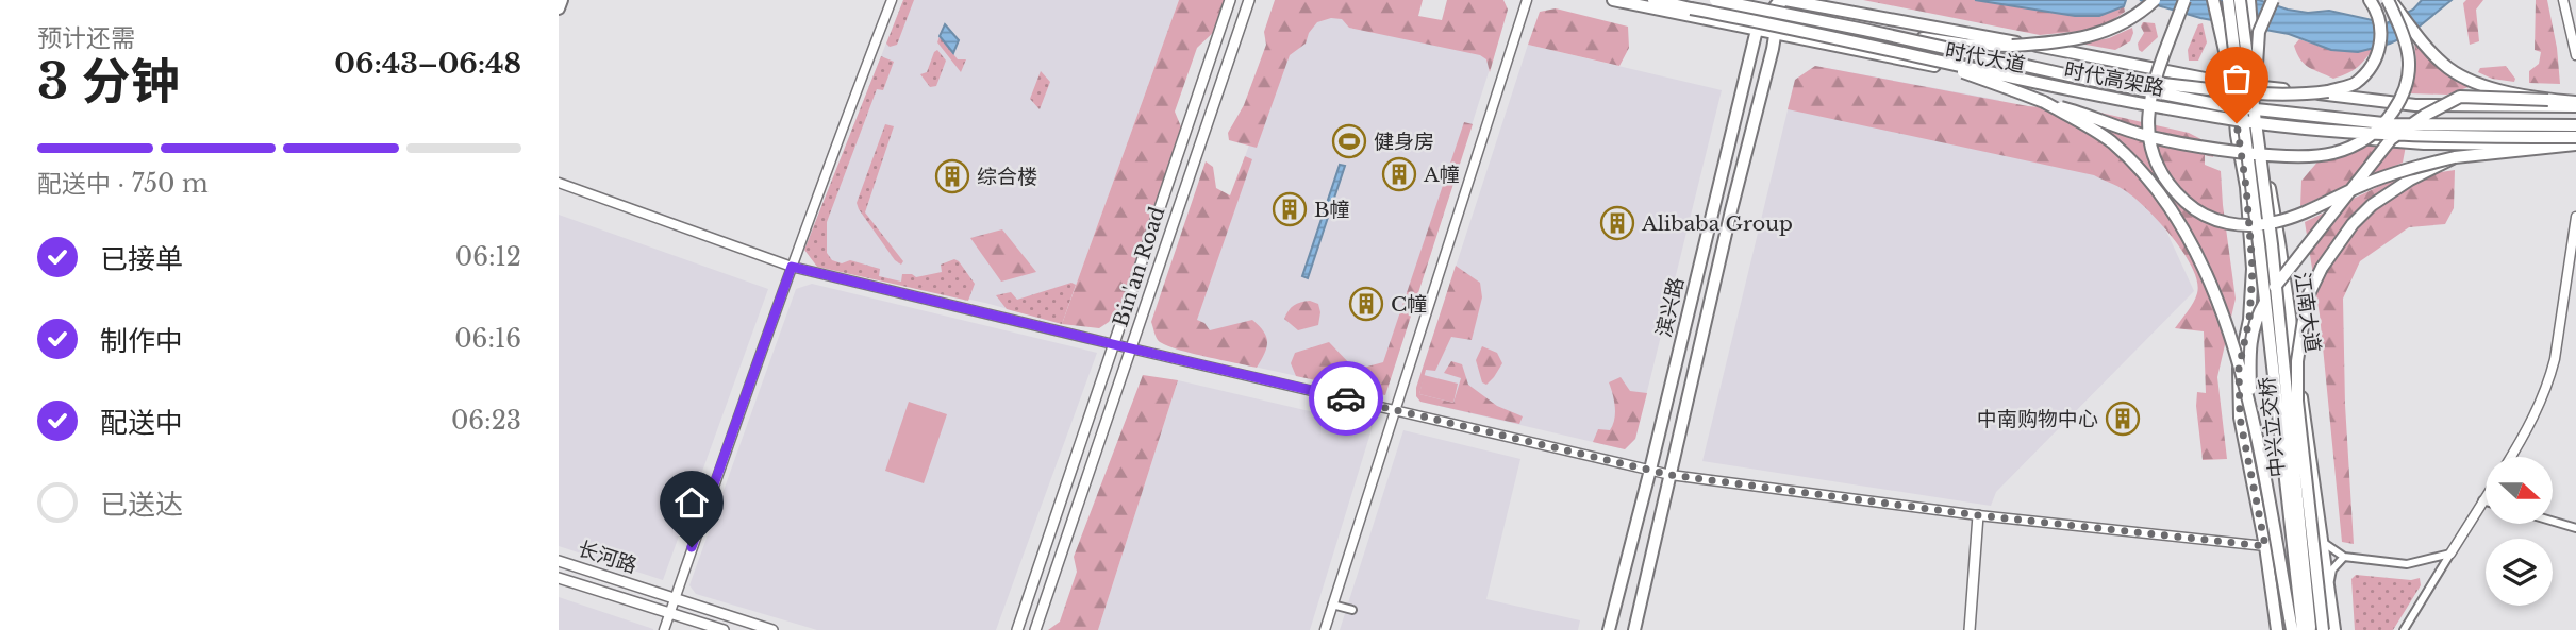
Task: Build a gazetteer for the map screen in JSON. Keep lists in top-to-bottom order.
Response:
{
  "streets": {
    "main road": [
      "时代大道",
      "时代高架路",
      "Bin'an Road",
      "滨兴路",
      "江南大道",
      "中兴立交桥",
      "长河路"
    ]
  },
  "crossings": [
    ["时代大道", "滨兴路"],
    ["时代大道", "江南大道"]
  ],
  "places": {
    "sports": ["健身房"],
    "building": [
      "A幢",
      "综合楼",
      "B幢",
      "Alibaba Group",
      "C幢",
      "中南购物中心"
    ]
  },
  "north": "right",
  "page": {
    "heading": ["3 分钟", "预计还需", "06:43–06:48"],
    "bar": "配送中 · 750 m",
    "list": [
      ["已接单", "06:12"],
      ["制作中", "06:16"],
      ["配送中", "06:23"],
      "已送达"
    ]
  }
}
